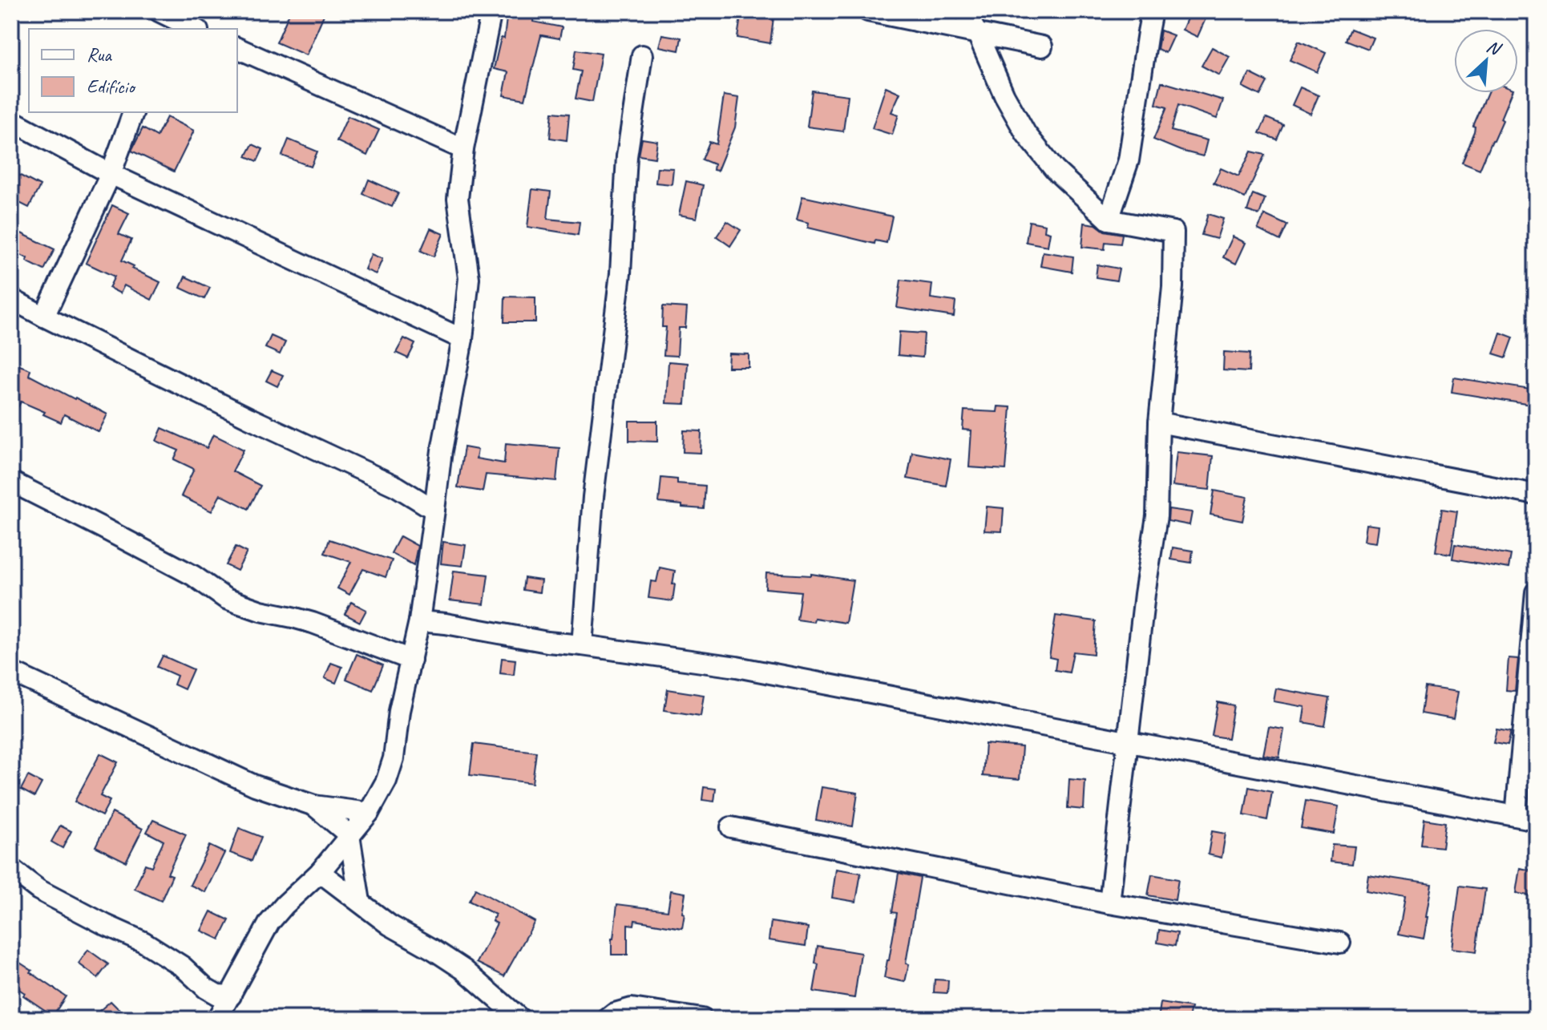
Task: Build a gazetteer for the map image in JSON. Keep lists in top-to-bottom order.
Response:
{
  "legend": ["Rua", "Edifício"],
  "north": "top right"
}
